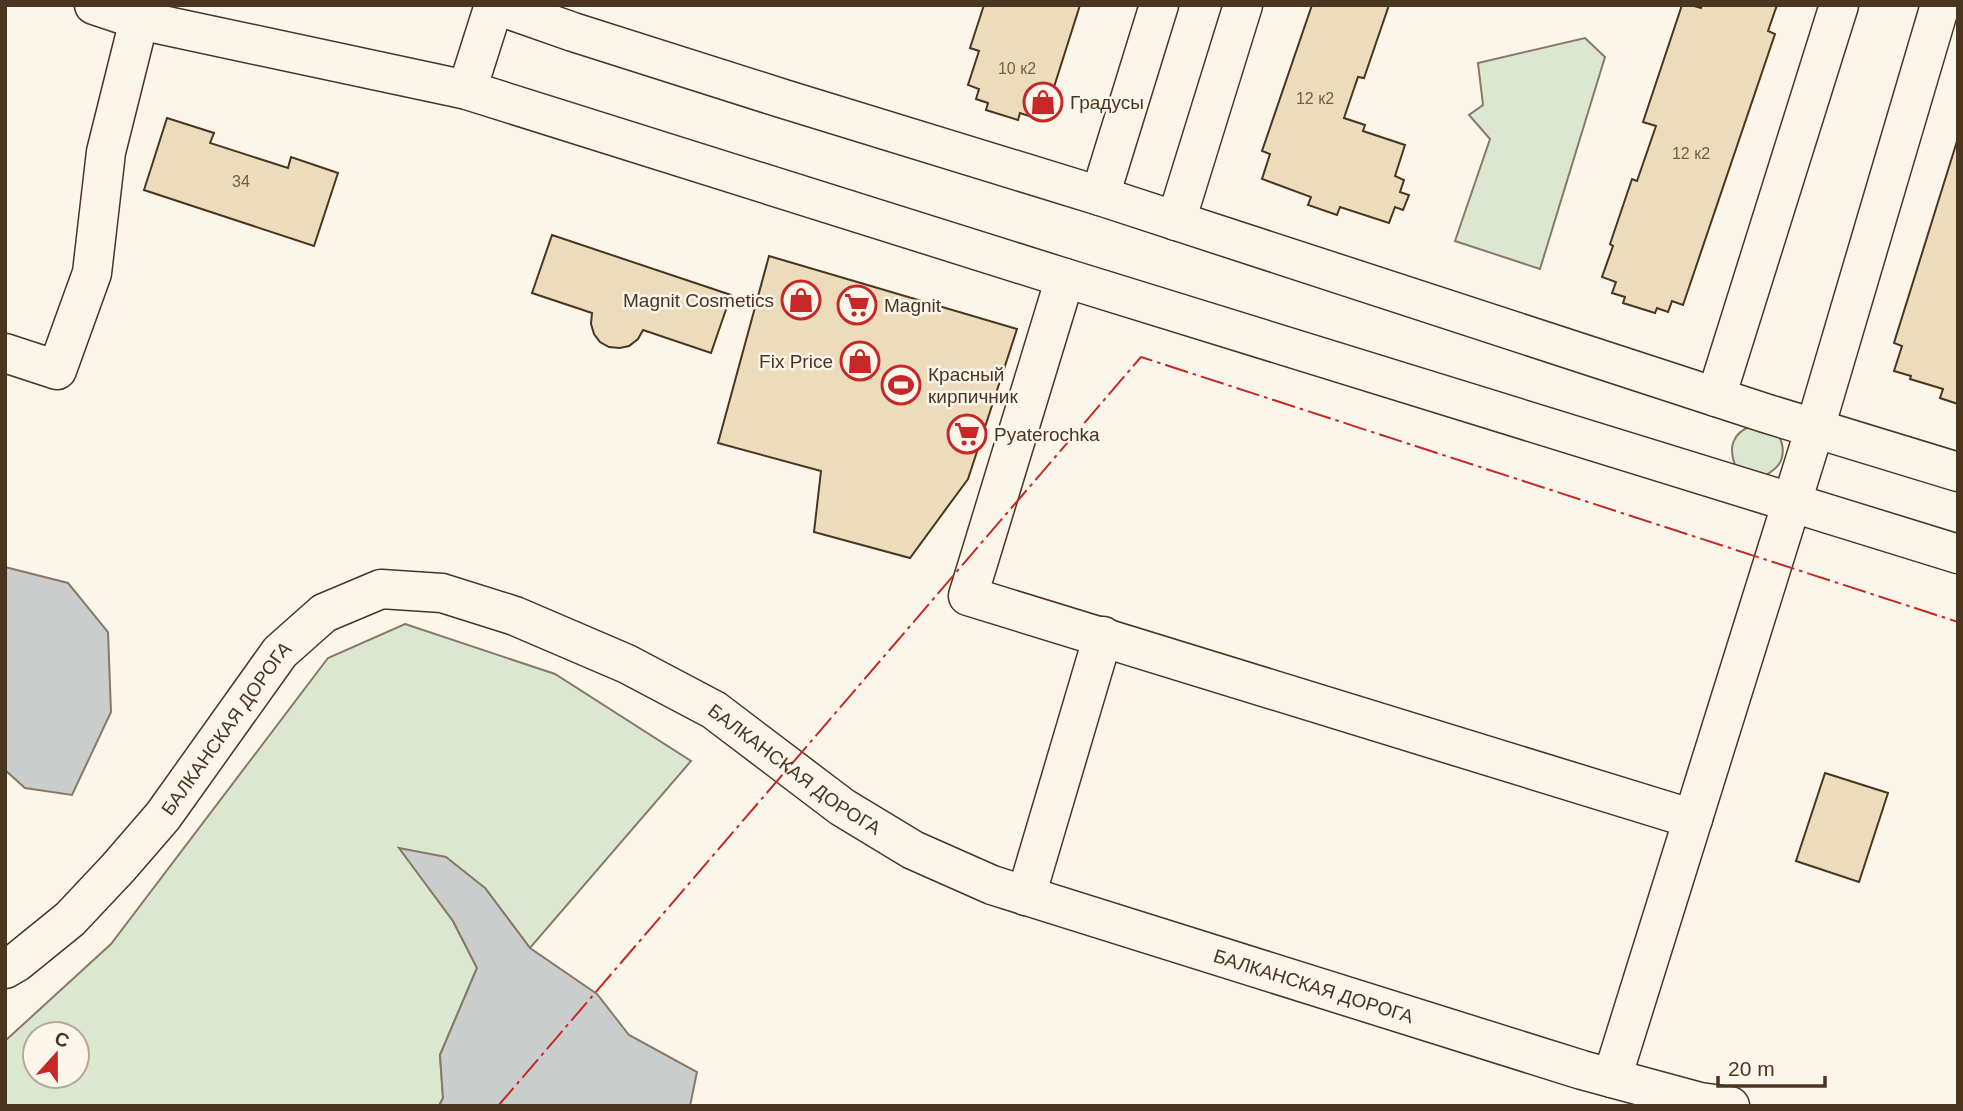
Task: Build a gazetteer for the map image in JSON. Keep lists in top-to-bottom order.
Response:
{
  "streets": {
    "street": ["БАЛКАНСКАЯ ДОРОГА"]
  },
  "places": {
    "shop": ["Градусы", "Magnit Cosmetics", "Fix Price"],
    "supermarket": ["Magnit", "Pyaterochka"],
    "sports": ["Красный кирпичник"]
  },
  "house_numbers": [
    "10 к2",
    "12 к2",
    "12 к2",
    "34"
  ],
  "scale_bar": "20 m",
  "north": "top"
}
